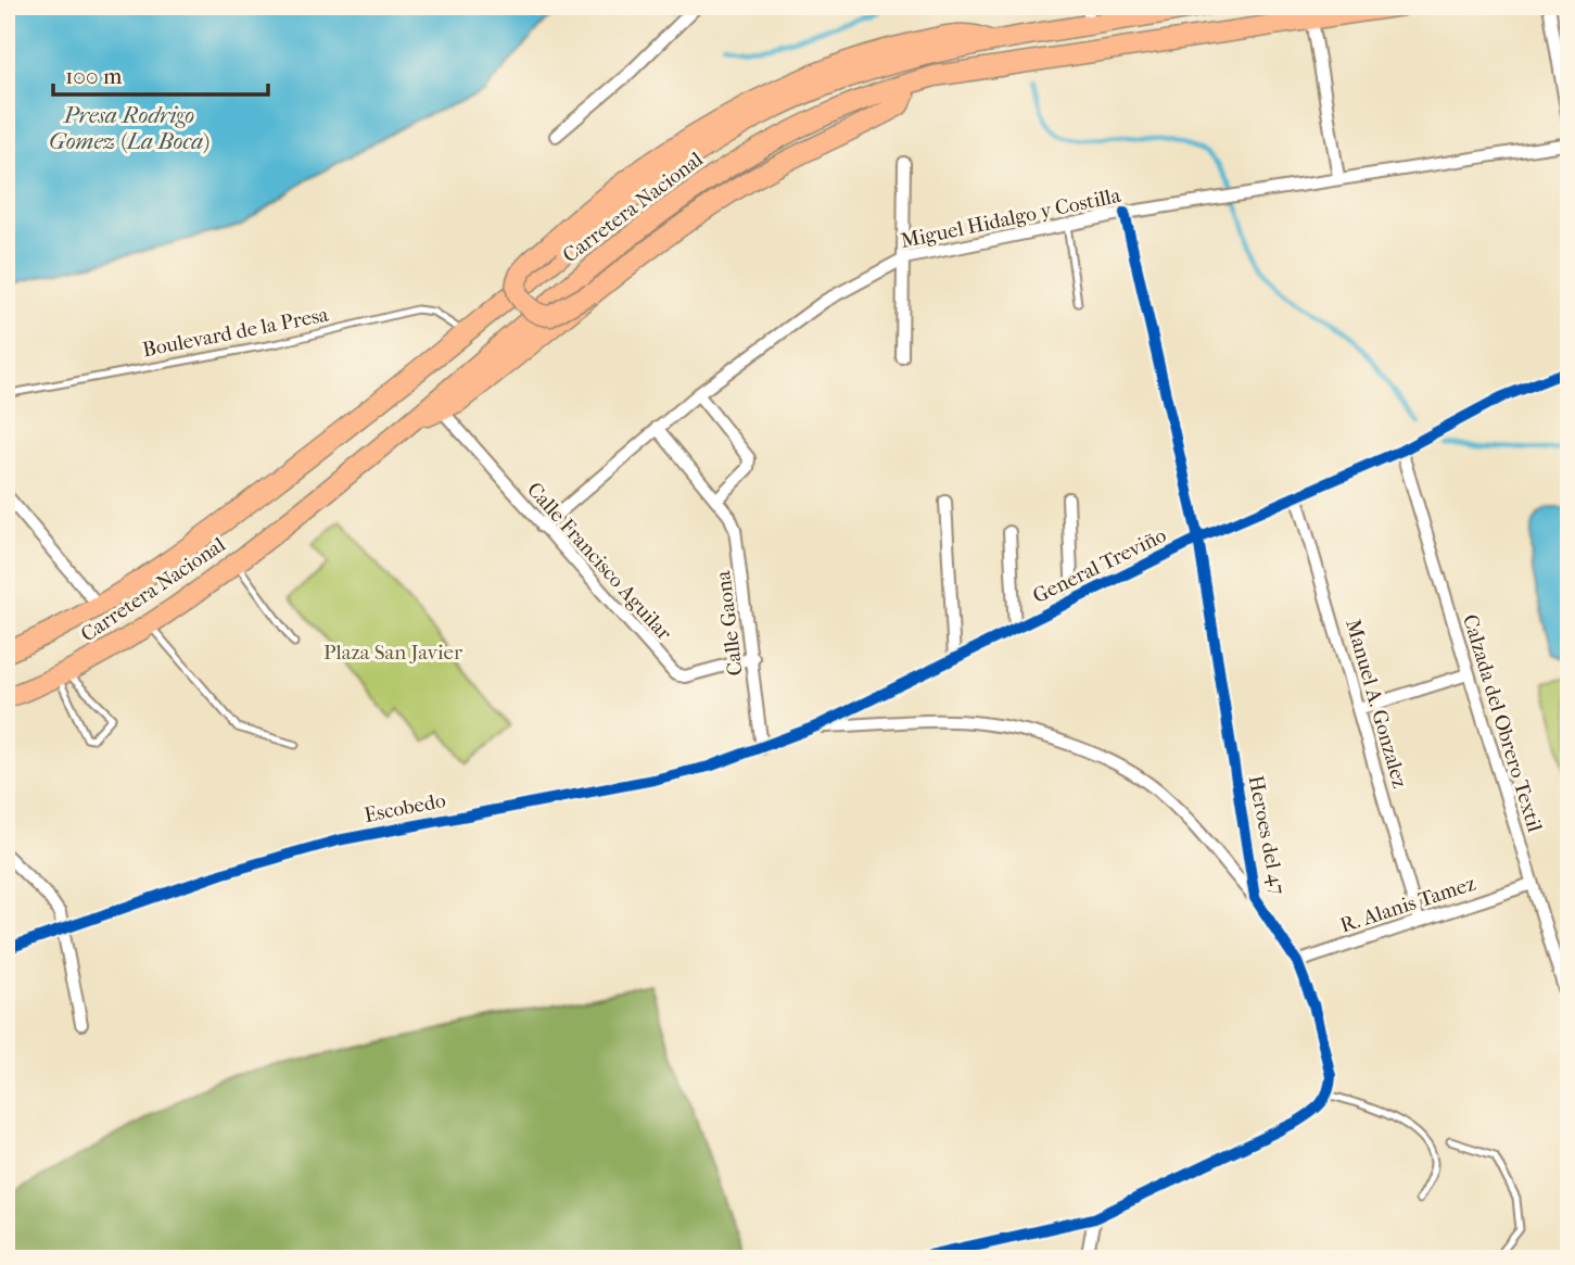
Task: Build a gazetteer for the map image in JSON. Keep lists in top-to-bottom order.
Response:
{
  "streets": {
    "highway": ["Carretera Nacional"],
    "street": [
      "Miguel Hidalgo y Costilla",
      "Calle Francisco Aguilar",
      "General Treviño",
      "Calle Gaona",
      "Manuel A. Gonzalez",
      "Calzada del Obrero Textil",
      "Escobedo",
      "Heroes del 47",
      "R. Alanis Tamez"
    ],
    "lane": ["Boulevard de la Presa"]
  },
  "crossings": [
    ["Carretera Nacional", "Boulevard de la Presa"],
    ["Miguel Hidalgo y Costilla", "Calle Francisco Aguilar"],
    ["Miguel Hidalgo y Costilla", "Calle Gaona"],
    ["Miguel Hidalgo y Costilla", "Heroes del 47"],
    ["Calle Francisco Aguilar", "Calle Gaona"],
    ["General Treviño", "Manuel A. Gonzalez"],
    ["General Treviño", "Calzada del Obrero Textil"],
    ["General Treviño", "Escobedo"],
    ["General Treviño", "Heroes del 47"],
    ["Calle Gaona", "Escobedo"],
    ["Manuel A. Gonzalez", "R. Alanis Tamez"],
    ["Calzada del Obrero Textil", "R. Alanis Tamez"],
    ["Heroes del 47", "R. Alanis Tamez"]
  ],
  "water": ["Presa Rodrigo Gomez (La Boca)"],
  "parks": ["Plaza San Javier"],
  "scale_bar": "100 m"
}
